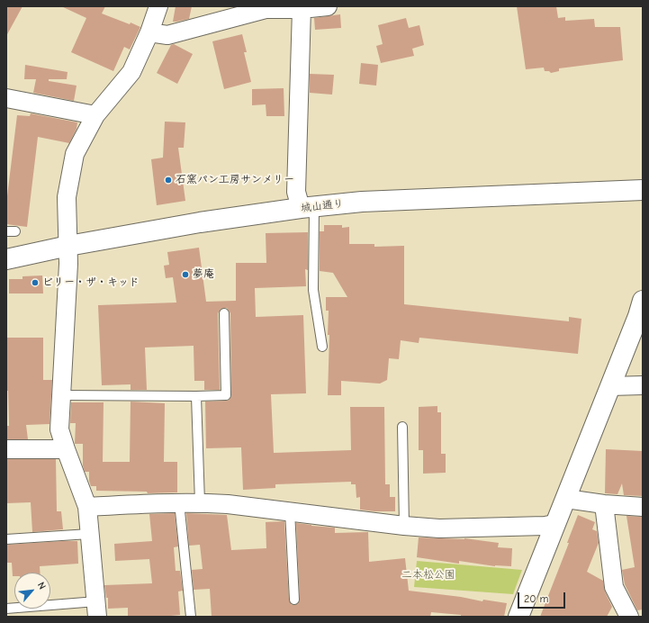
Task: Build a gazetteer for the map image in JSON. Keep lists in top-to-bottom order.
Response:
{
  "streets": {
    "street": ["城山通り"]
  },
  "parks": ["二本松公園"],
  "places": ["石窯パン工房サンメリー", "夢庵", "ビリー・ザ・キッド"],
  "scale_bar": "20 m",
  "north": "top right"
}
